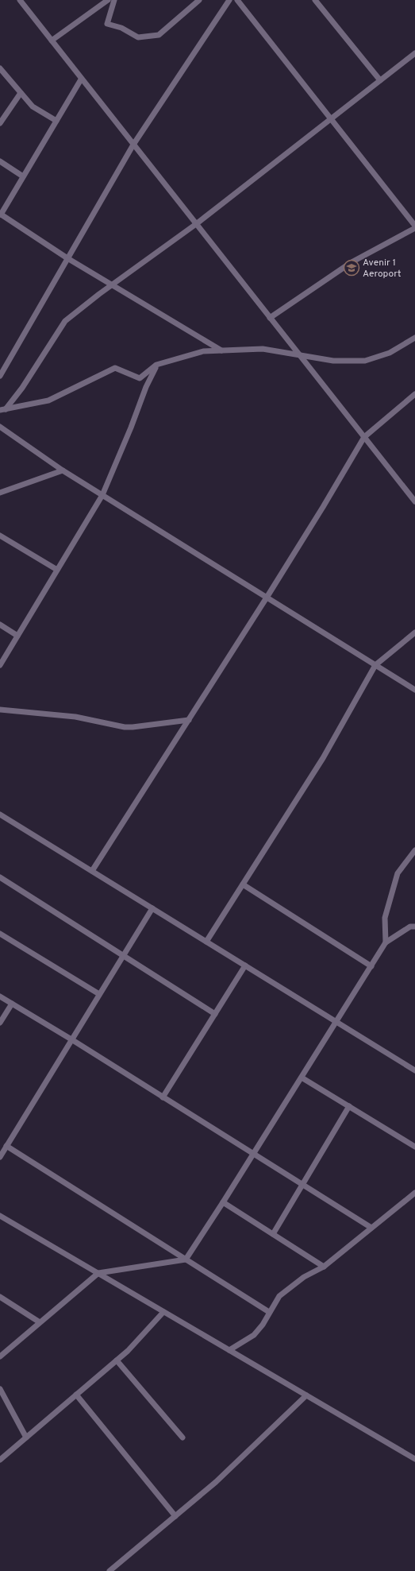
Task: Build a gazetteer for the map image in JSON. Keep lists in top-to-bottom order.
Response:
{
  "places": {
    "school or university": ["Avenir 1 Aeroport"]
  }
}
